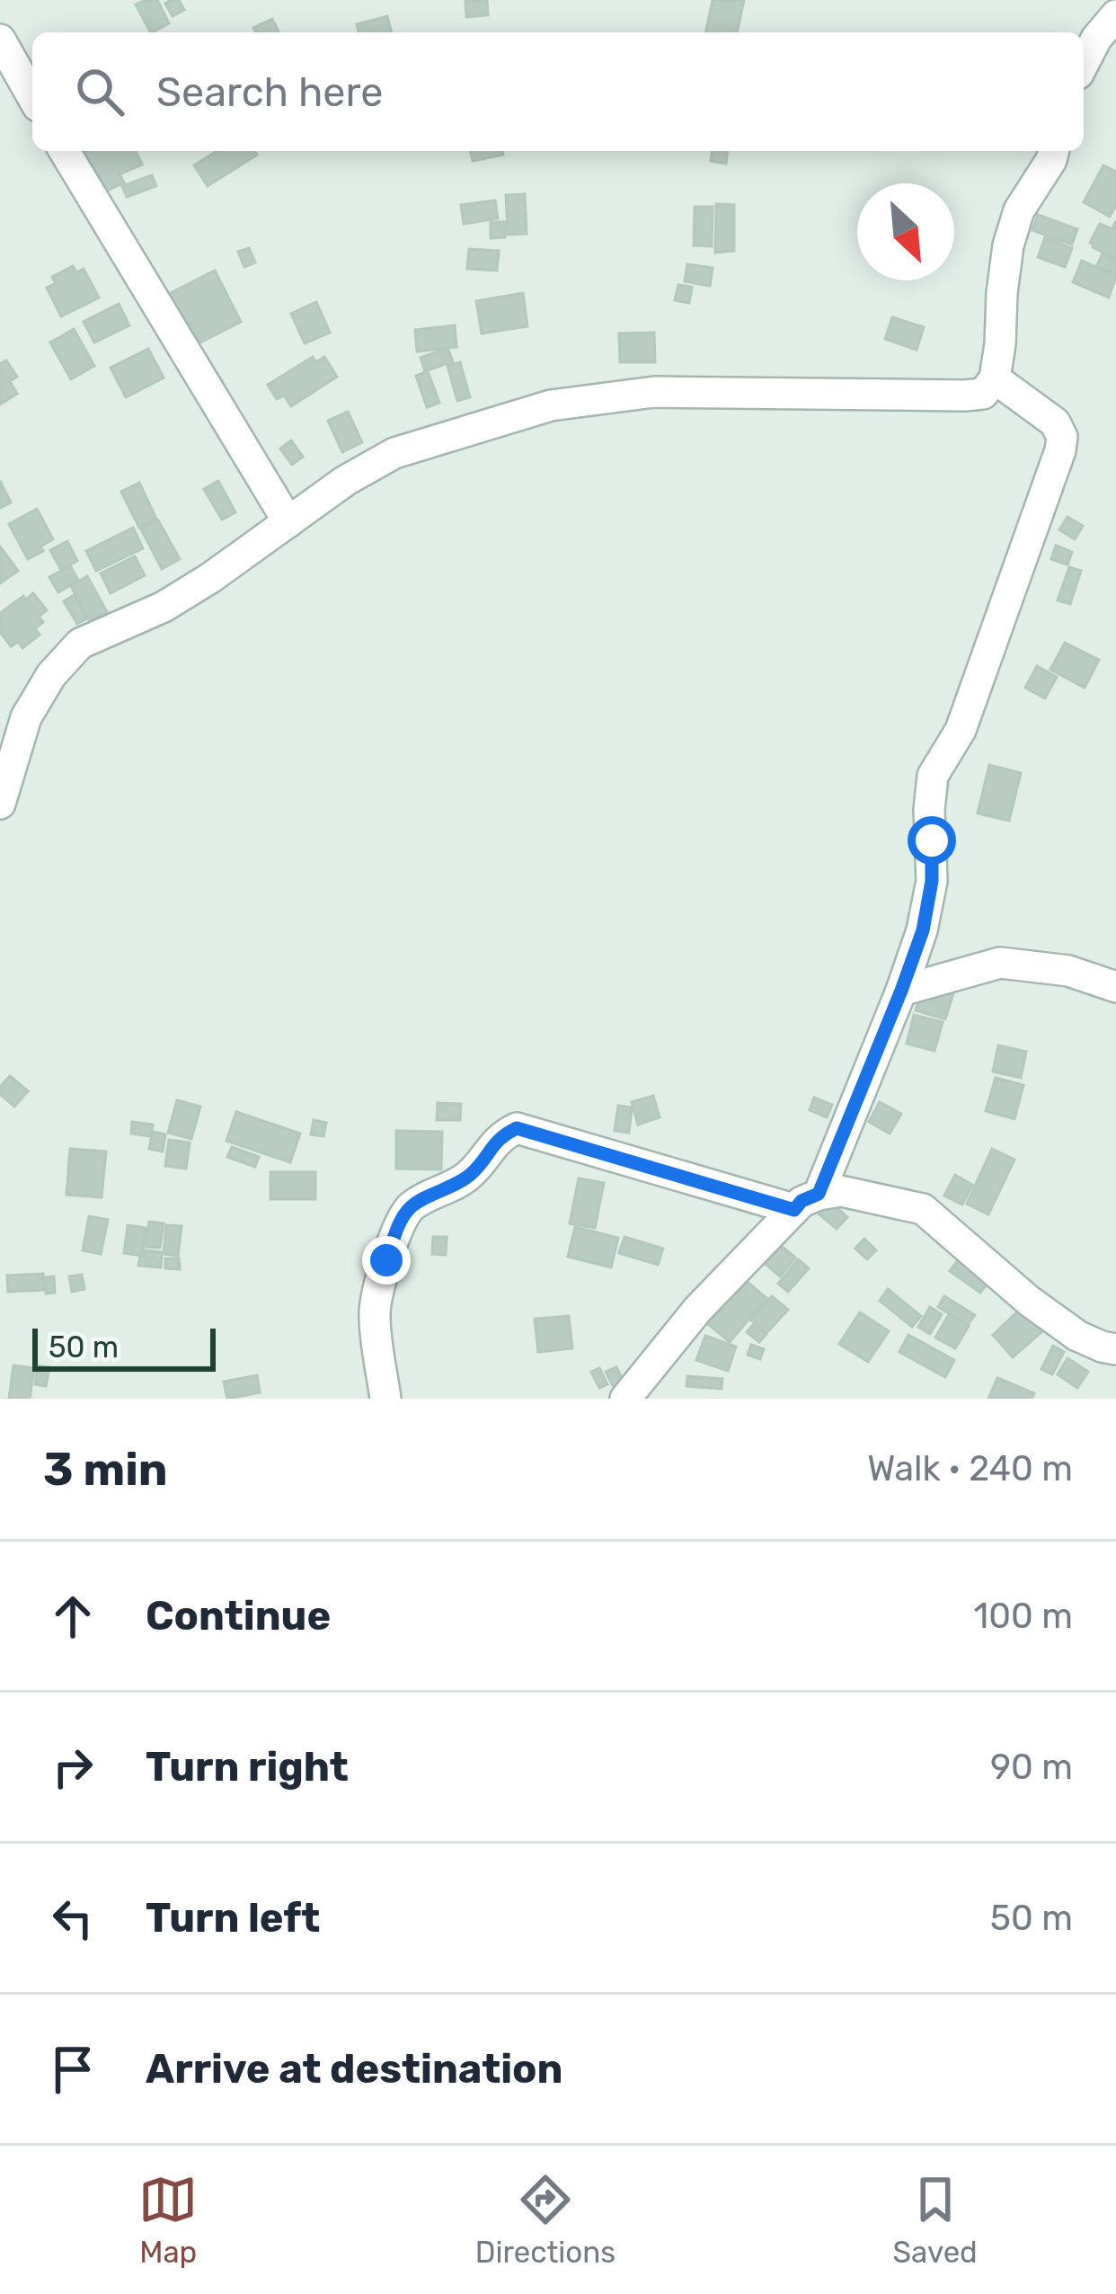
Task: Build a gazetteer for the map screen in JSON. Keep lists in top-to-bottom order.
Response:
{
  "scale_bar": "50 m",
  "north": "bottom right",
  "page": {
    "search": "Search here",
    "scale": "50 m",
    "heading": ["3 min", "Walk · 240 m"],
    "list": [
      ["Continue", "100 m"],
      ["Turn right", "90 m"],
      ["Turn left", "50 m"],
      "Arrive at destination"
    ],
    "nav": ["Map", "Directions", "Saved"]
  }
}
